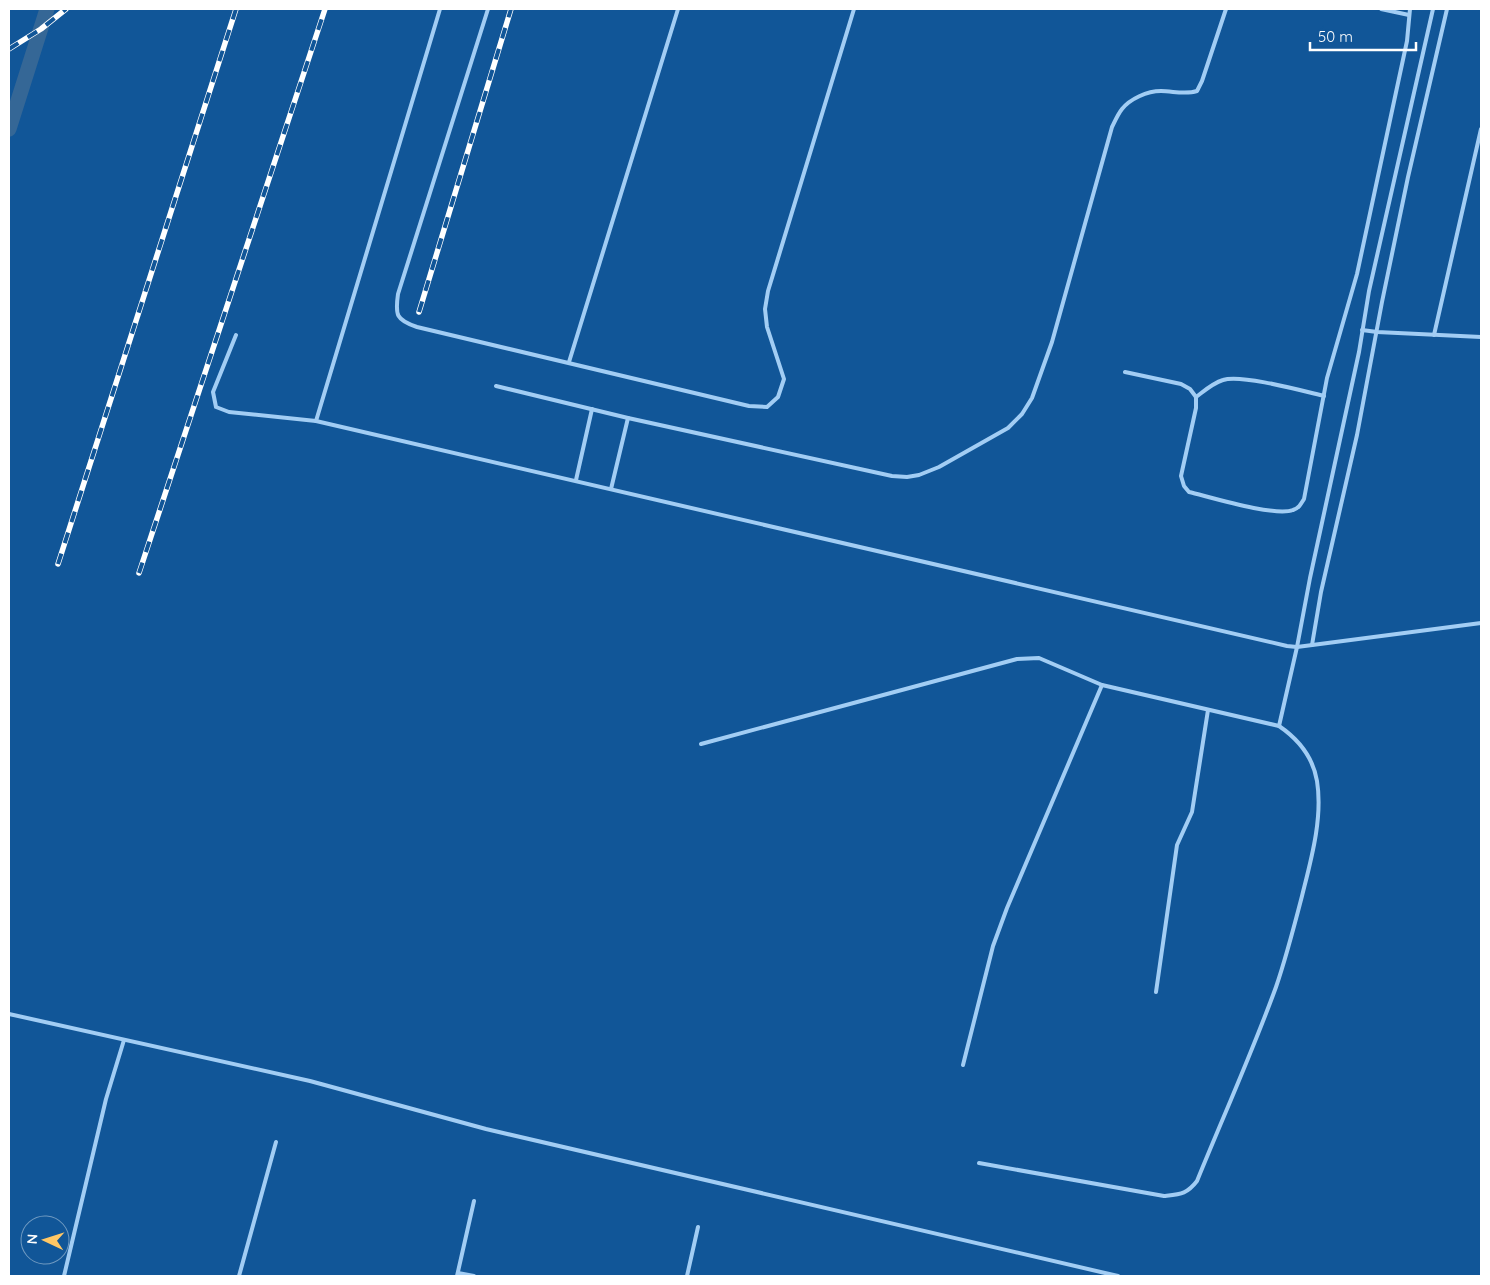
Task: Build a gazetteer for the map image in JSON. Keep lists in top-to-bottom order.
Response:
{
  "scale_bar": "50 m",
  "north": "left"
}
